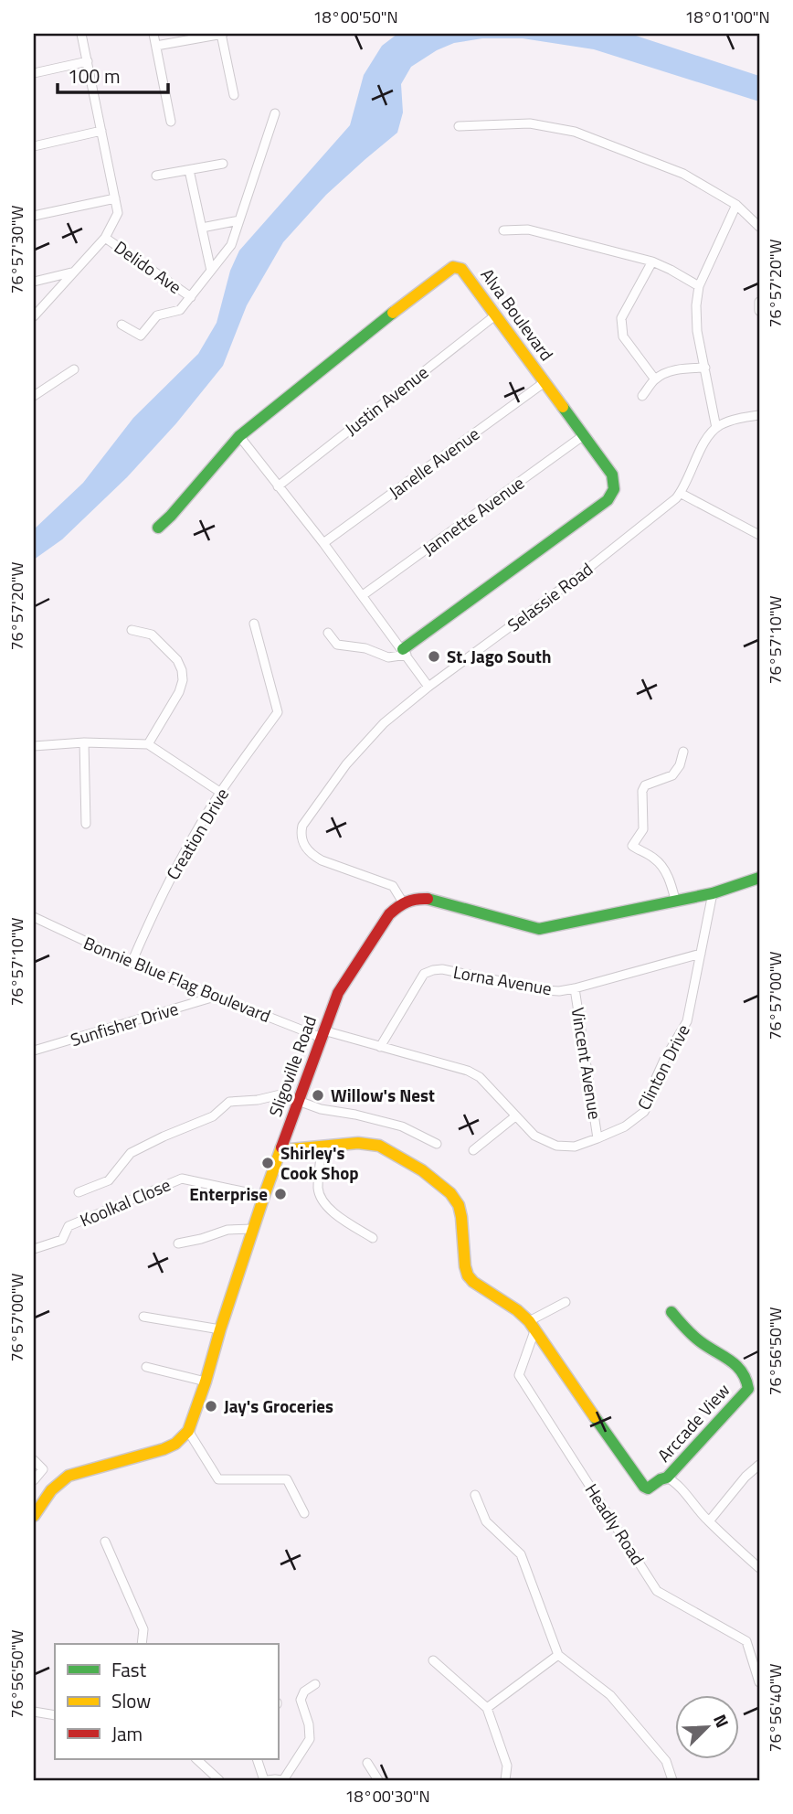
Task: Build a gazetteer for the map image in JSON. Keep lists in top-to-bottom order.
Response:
{
  "streets": {
    "street": [
      "Delido Ave",
      "Alva Boulevard",
      "Justin Avenue",
      "Janelle Avenue",
      "Jannette Avenue",
      "Selassie Road",
      "Creation Drive",
      "Bonnie Blue Flag Boulevard",
      "Lorna Avenue",
      "Sunfisher Drive",
      "Vincent Avenue",
      "Sligoville Road",
      "Clinton Drive",
      "Koolkal Close",
      "Arccade View",
      "Headly Road"
    ]
  },
  "crossings": [
    ["Alva Boulevard", "Justin Avenue"],
    ["Alva Boulevard", "Janelle Avenue"],
    ["Alva Boulevard", "Jannette Avenue"],
    ["Selassie Road", "Sligoville Road"],
    ["Creation Drive", "Bonnie Blue Flag Boulevard"],
    ["Bonnie Blue Flag Boulevard", "Sunfisher Drive"],
    ["Bonnie Blue Flag Boulevard", "Sligoville Road"],
    ["Bonnie Blue Flag Boulevard", "Clinton Drive"],
    ["Lorna Avenue", "Vincent Avenue"],
    ["Lorna Avenue", "Clinton Drive"],
    ["Vincent Avenue", "Clinton Drive"],
    ["Sligoville Road", "Clinton Drive"],
    ["Sligoville Road", "Koolkal Close"]
  ],
  "places": [
    "St. Jago South",
    "Willow's Nest",
    "Shirley's Cook Shop",
    "Enterprise",
    "Jay's Groceries"
  ],
  "legend": ["Fast", "Slow", "Jam"],
  "scale_bar": "100 m",
  "north": "top right",
  "coordinates": [
    "18°00'50\"N",
    "18°01'00\"N",
    "76°57'30\"W",
    "76°57'20\"W",
    "76°57'10\"W",
    "76°57'00\"W",
    "76°56'50\"W",
    "76°56'40\"W",
    "18°00'30\"N"
  ]
}
